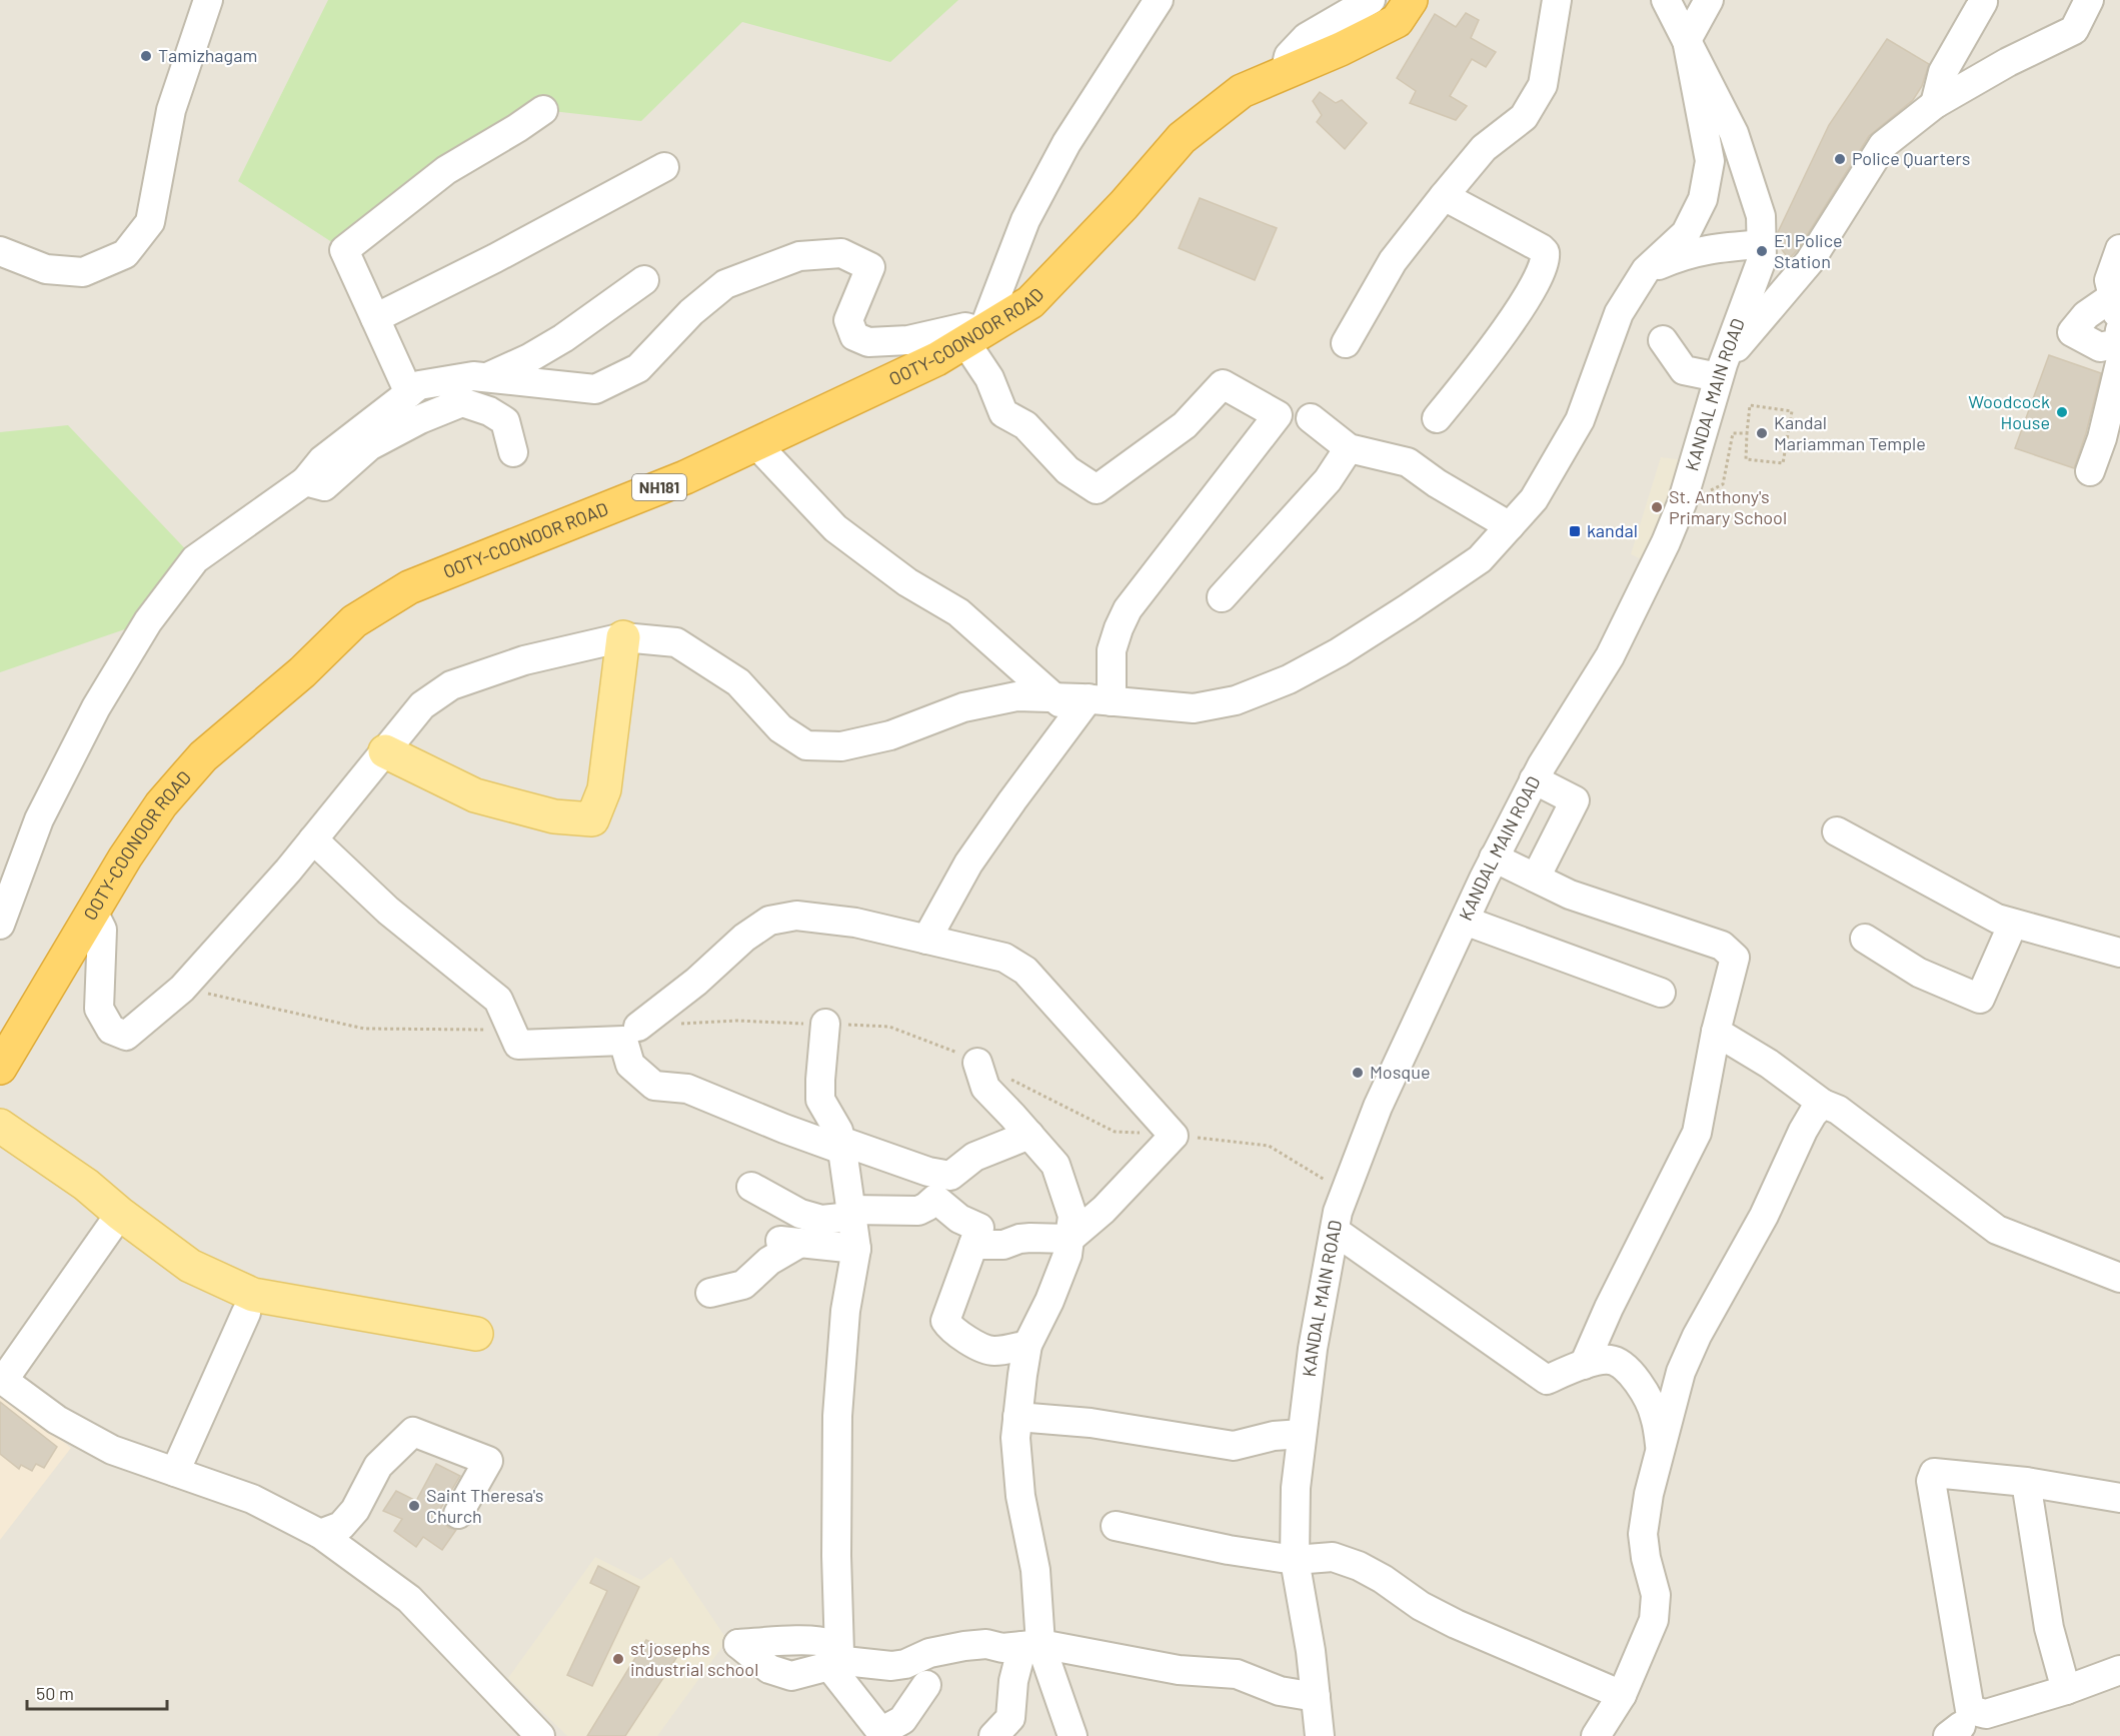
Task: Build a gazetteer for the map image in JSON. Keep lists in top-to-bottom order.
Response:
{
  "streets": {
    "highway": ["OOTY-COONOOR ROAD", "NH181"],
    "street": ["KANDAL MAIN ROAD"]
  },
  "places": {
    "other": [
      "Tamizhagam",
      "Police Quarters",
      "E1 Police Station",
      "Woodcock House",
      "Kandal Mariamman Temple",
      "St. Anthony's Primary School",
      "Mosque",
      "Saint Theresa's Church",
      "st josephs industrial school"
    ],
    "transit": ["kandal"]
  },
  "scale_bar": "50 m"
}
